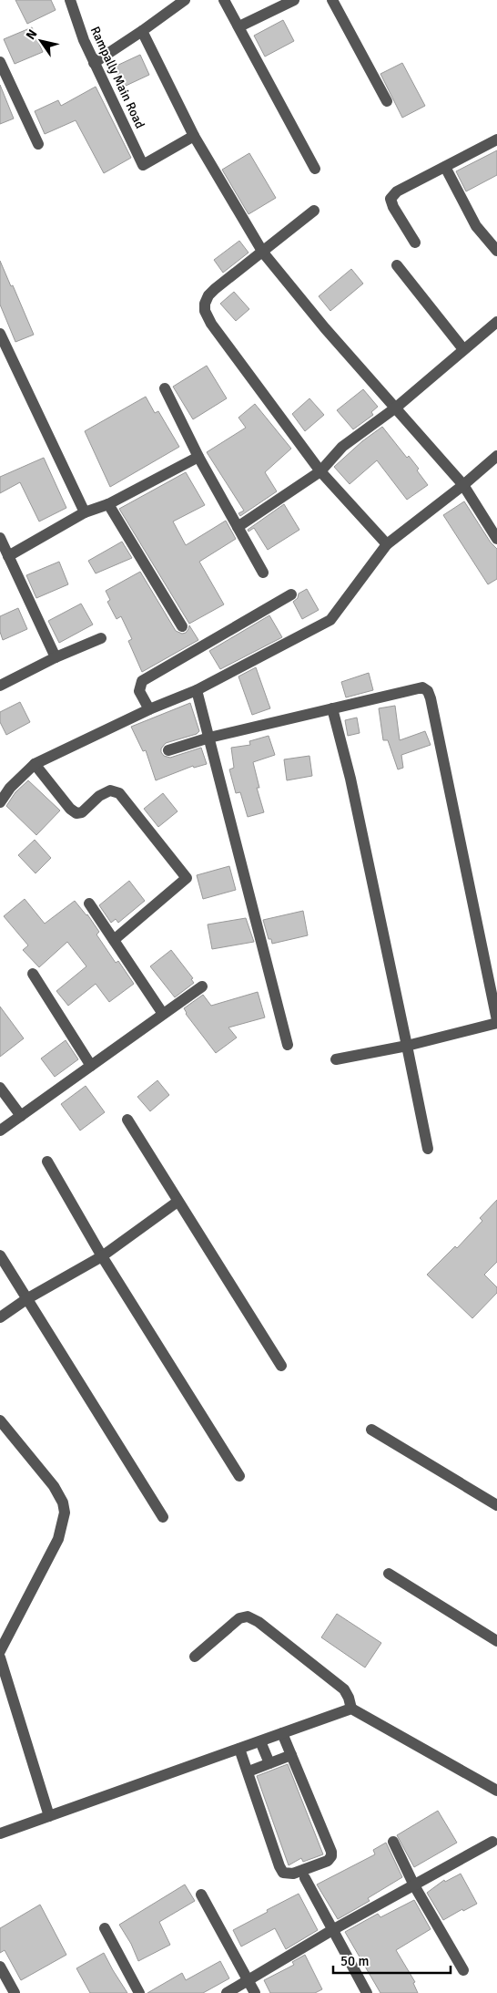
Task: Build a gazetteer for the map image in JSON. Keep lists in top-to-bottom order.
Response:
{
  "streets": {
    "street": ["Rampally Main Road"]
  },
  "scale_bar": "50 m",
  "north": "top left"
}
